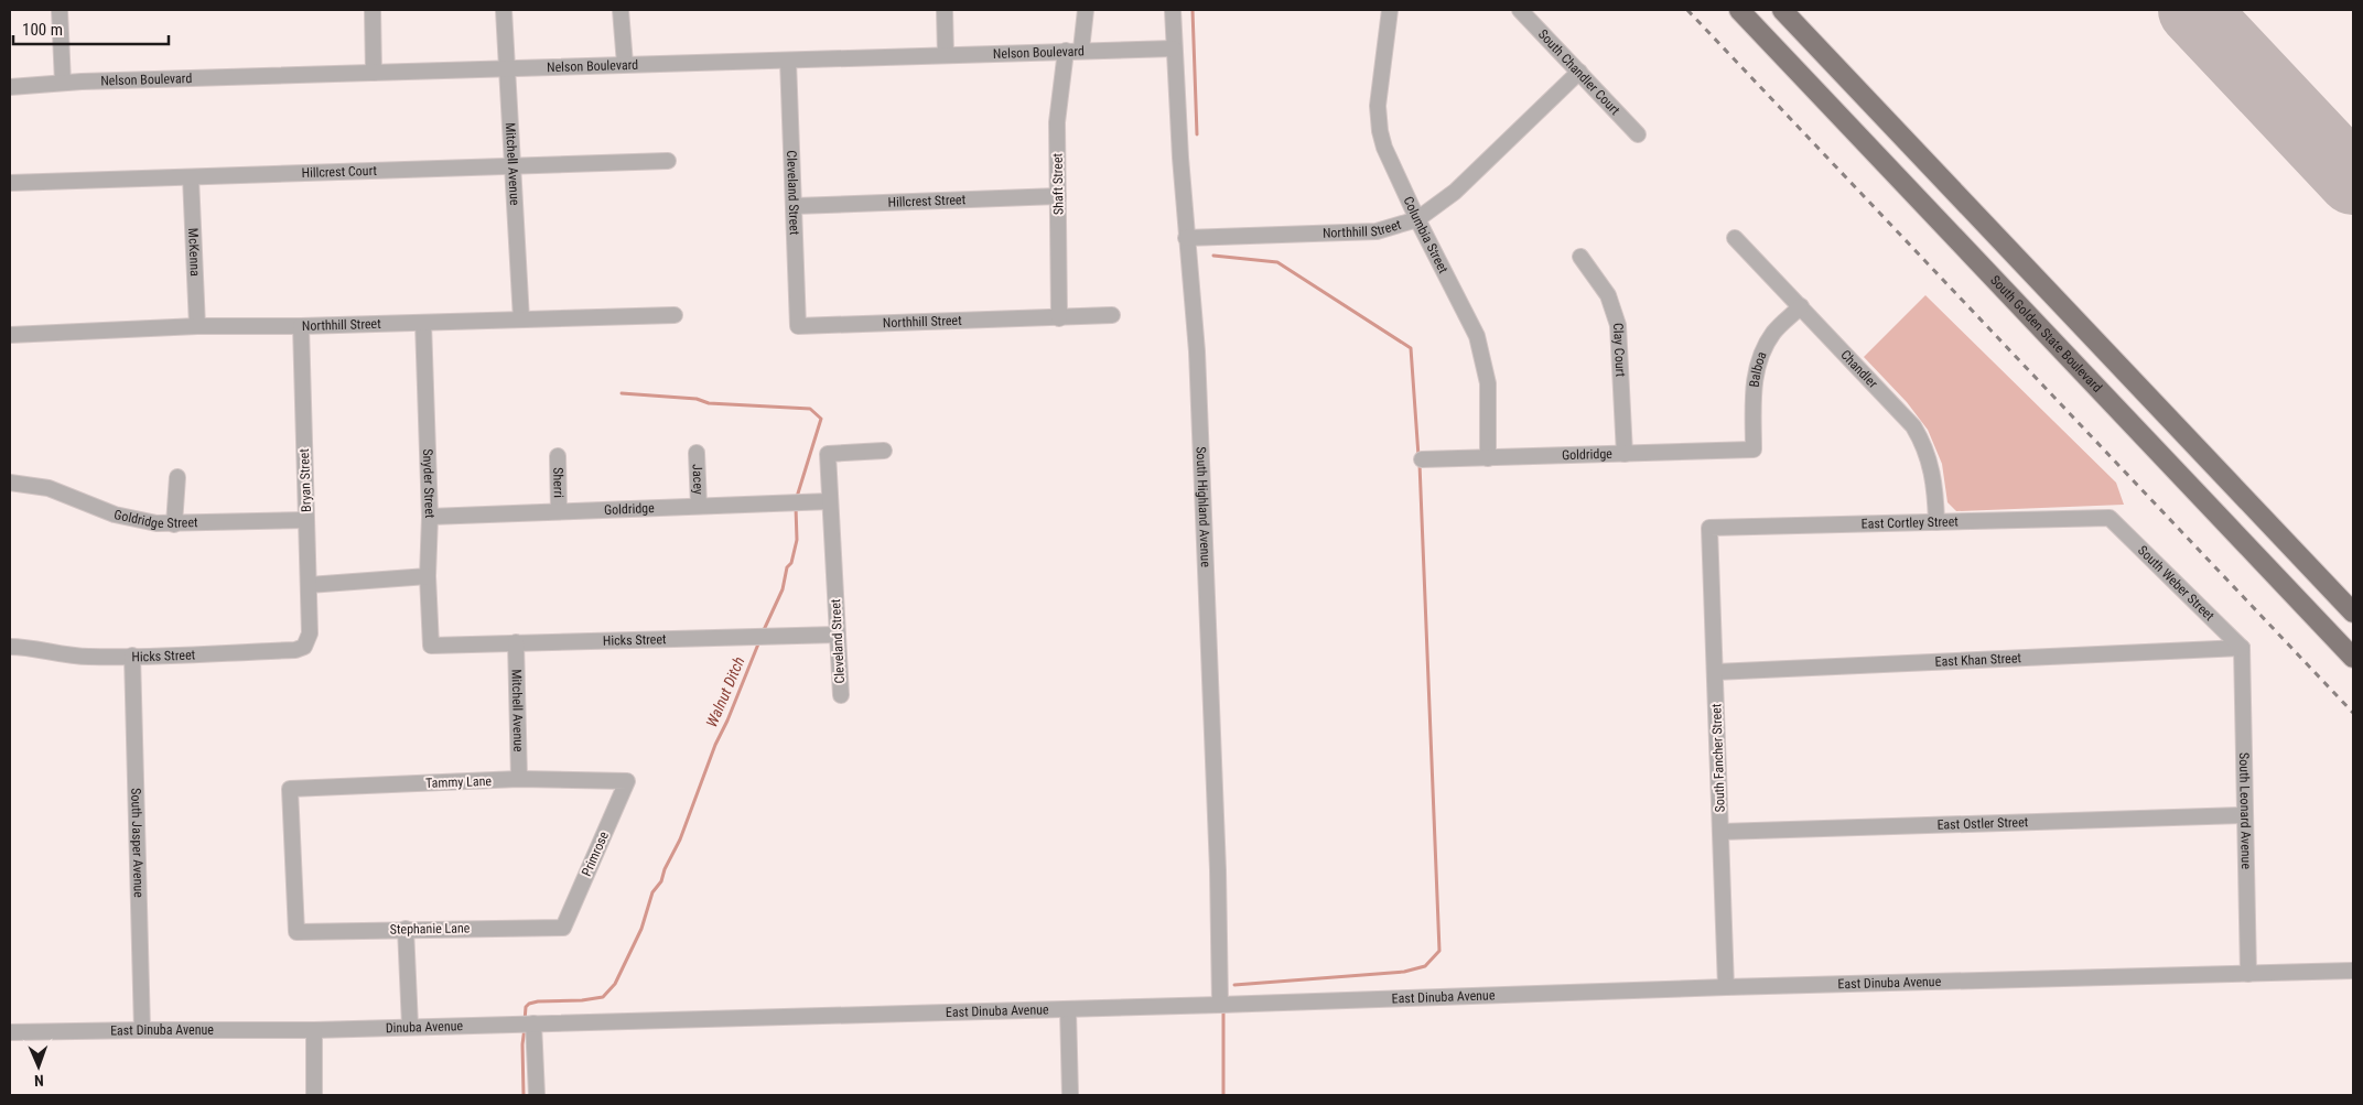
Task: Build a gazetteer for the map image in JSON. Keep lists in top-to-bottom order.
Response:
{
  "streets": {
    "main road": ["South Golden State Boulevard"],
    "street": [
      "Nelson Boulevard",
      "South Chandler Court",
      "Mitchell Avenue",
      "Hillcrest Court",
      "Shaft Street",
      "Cleveland Street",
      "Hillcrest Street",
      "Northhill Street",
      "Columbia Street",
      "McKenna",
      "Clay Court",
      "Chandler",
      "Balboa",
      "Goldridge",
      "Jacey",
      "Bryan Street",
      "Sherri",
      "Snyder Street",
      "South Highland Avenue",
      "Goldridge Street",
      "East Cortley Street",
      "South Weber Street",
      "Hicks Street",
      "East Khan Street",
      "South Fancher Street",
      "Tammy Lane",
      "South Leonard Avenue",
      "East Ostler Street",
      "South Jasper Avenue",
      "Primrose",
      "Stephanie Lane",
      "East Dinuba Avenue",
      "Dinuba Avenue"
    ]
  },
  "crossings": [
    ["Nelson Boulevard", "Mitchell Avenue"],
    ["Nelson Boulevard", "Shaft Street"],
    ["Nelson Boulevard", "Cleveland Street"],
    ["Nelson Boulevard", "South Highland Avenue"],
    ["South Chandler Court", "Northhill Street"],
    ["Mitchell Avenue", "Hillcrest Court"],
    ["Mitchell Avenue", "Northhill Street"],
    ["Mitchell Avenue", "Hicks Street"],
    ["Mitchell Avenue", "Tammy Lane"],
    ["Hillcrest Court", "McKenna"],
    ["Shaft Street", "Hillcrest Street"],
    ["Shaft Street", "Northhill Street"],
    ["Cleveland Street", "Hillcrest Street"],
    ["Cleveland Street", "Northhill Street"],
    ["Cleveland Street", "Goldridge"],
    ["Cleveland Street", "Hicks Street"],
    ["Northhill Street", "Columbia Street"],
    ["Northhill Street", "McKenna"],
    ["Northhill Street", "Bryan Street"],
    ["Northhill Street", "Snyder Street"],
    ["Northhill Street", "South Highland Avenue"],
    ["Columbia Street", "Goldridge"],
    ["Clay Court", "Goldridge"],
    ["Chandler", "Balboa"],
    ["Chandler", "East Cortley Street"],
    ["Balboa", "Goldridge"],
    ["Goldridge", "Jacey"],
    ["Goldridge", "Sherri"],
    ["Goldridge", "Snyder Street"],
    ["Bryan Street", "Goldridge Street"],
    ["Bryan Street", "Hicks Street"],
    ["Snyder Street", "Hicks Street"],
    ["South Highland Avenue", "East Dinuba Avenue"],
    ["East Cortley Street", "South Weber Street"],
    ["East Cortley Street", "South Fancher Street"],
    ["South Weber Street", "East Khan Street"],
    ["South Weber Street", "South Leonard Avenue"],
    ["Hicks Street", "South Jasper Avenue"],
    ["East Khan Street", "South Fancher Street"],
    ["East Khan Street", "South Leonard Avenue"],
    ["South Fancher Street", "East Ostler Street"],
    ["South Fancher Street", "East Dinuba Avenue"],
    ["Tammy Lane", "Primrose"],
    ["Tammy Lane", "Stephanie Lane"],
    ["South Leonard Avenue", "East Ostler Street"],
    ["South Leonard Avenue", "East Dinuba Avenue"],
    ["South Jasper Avenue", "East Dinuba Avenue"],
    ["Primrose", "Stephanie Lane"],
    ["East Dinuba Avenue", "Dinuba Avenue"]
  ],
  "water": ["Walnut Ditch"],
  "scale_bar": "100 m",
  "north": "bottom"
}
